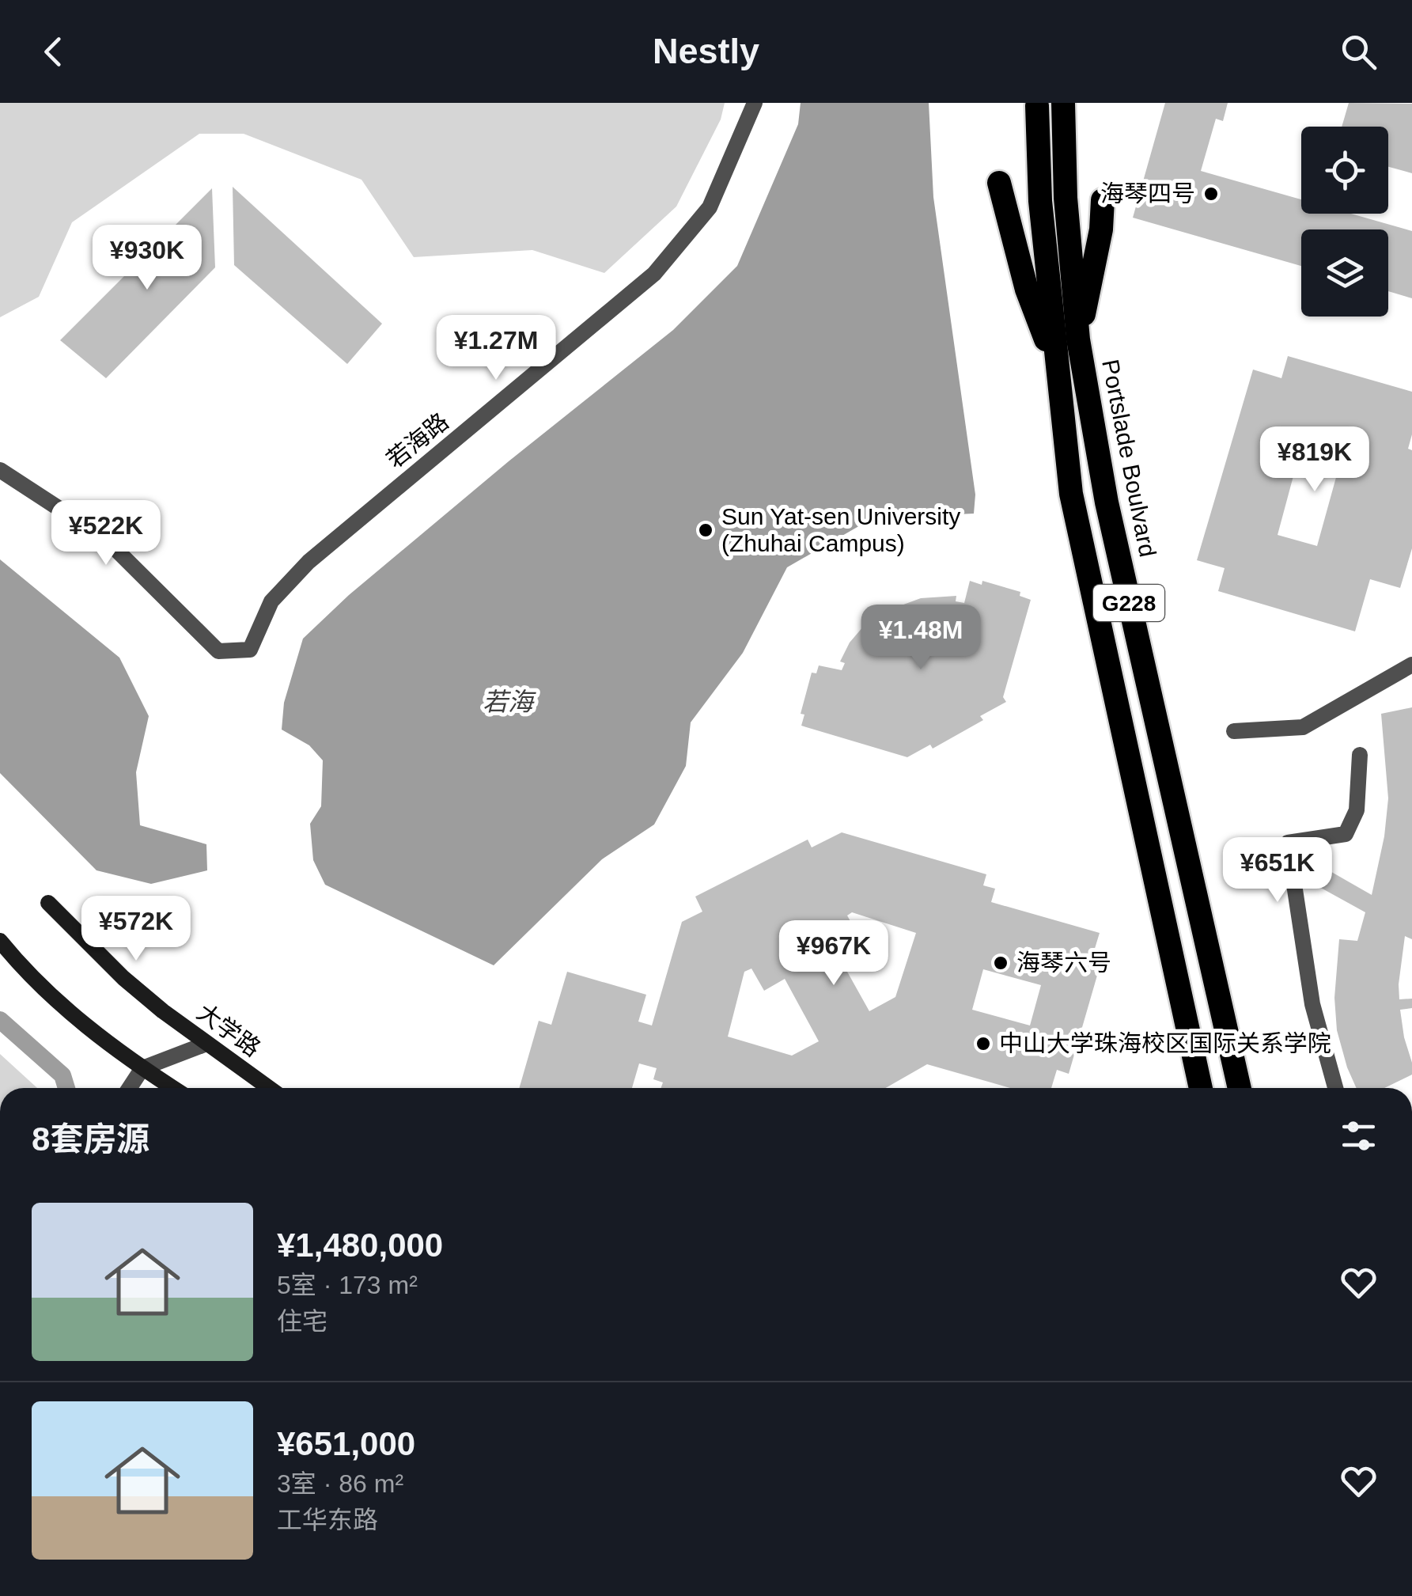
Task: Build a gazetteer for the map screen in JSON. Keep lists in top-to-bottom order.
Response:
{
  "streets": {
    "highway": ["Portslade Boulvard", "G228"],
    "street": ["若海路", "大学路"]
  },
  "water": ["若海"],
  "places": [
    "海琴四号",
    "Sun Yat-sen University (Zhuhai Campus)",
    "海琴六号",
    "中山大学珠海校区国际关系学院"
  ],
  "page": {
    "header": "Nestly",
    "price": [
      "¥930K",
      "¥1.27M",
      "¥819K",
      "¥522K",
      "¥1.48M",
      "¥651K",
      "¥572K",
      "¥967K"
    ],
    "heading": "8套房源",
    "list": [
      {
        "name": "¥1,480,000",
        "note": "5室 · 173 m² · 住宅"
      },
      {
        "name": "¥651,000",
        "note": "3室 · 86 m² · 工华东路"
      }
    ]
  }
}
